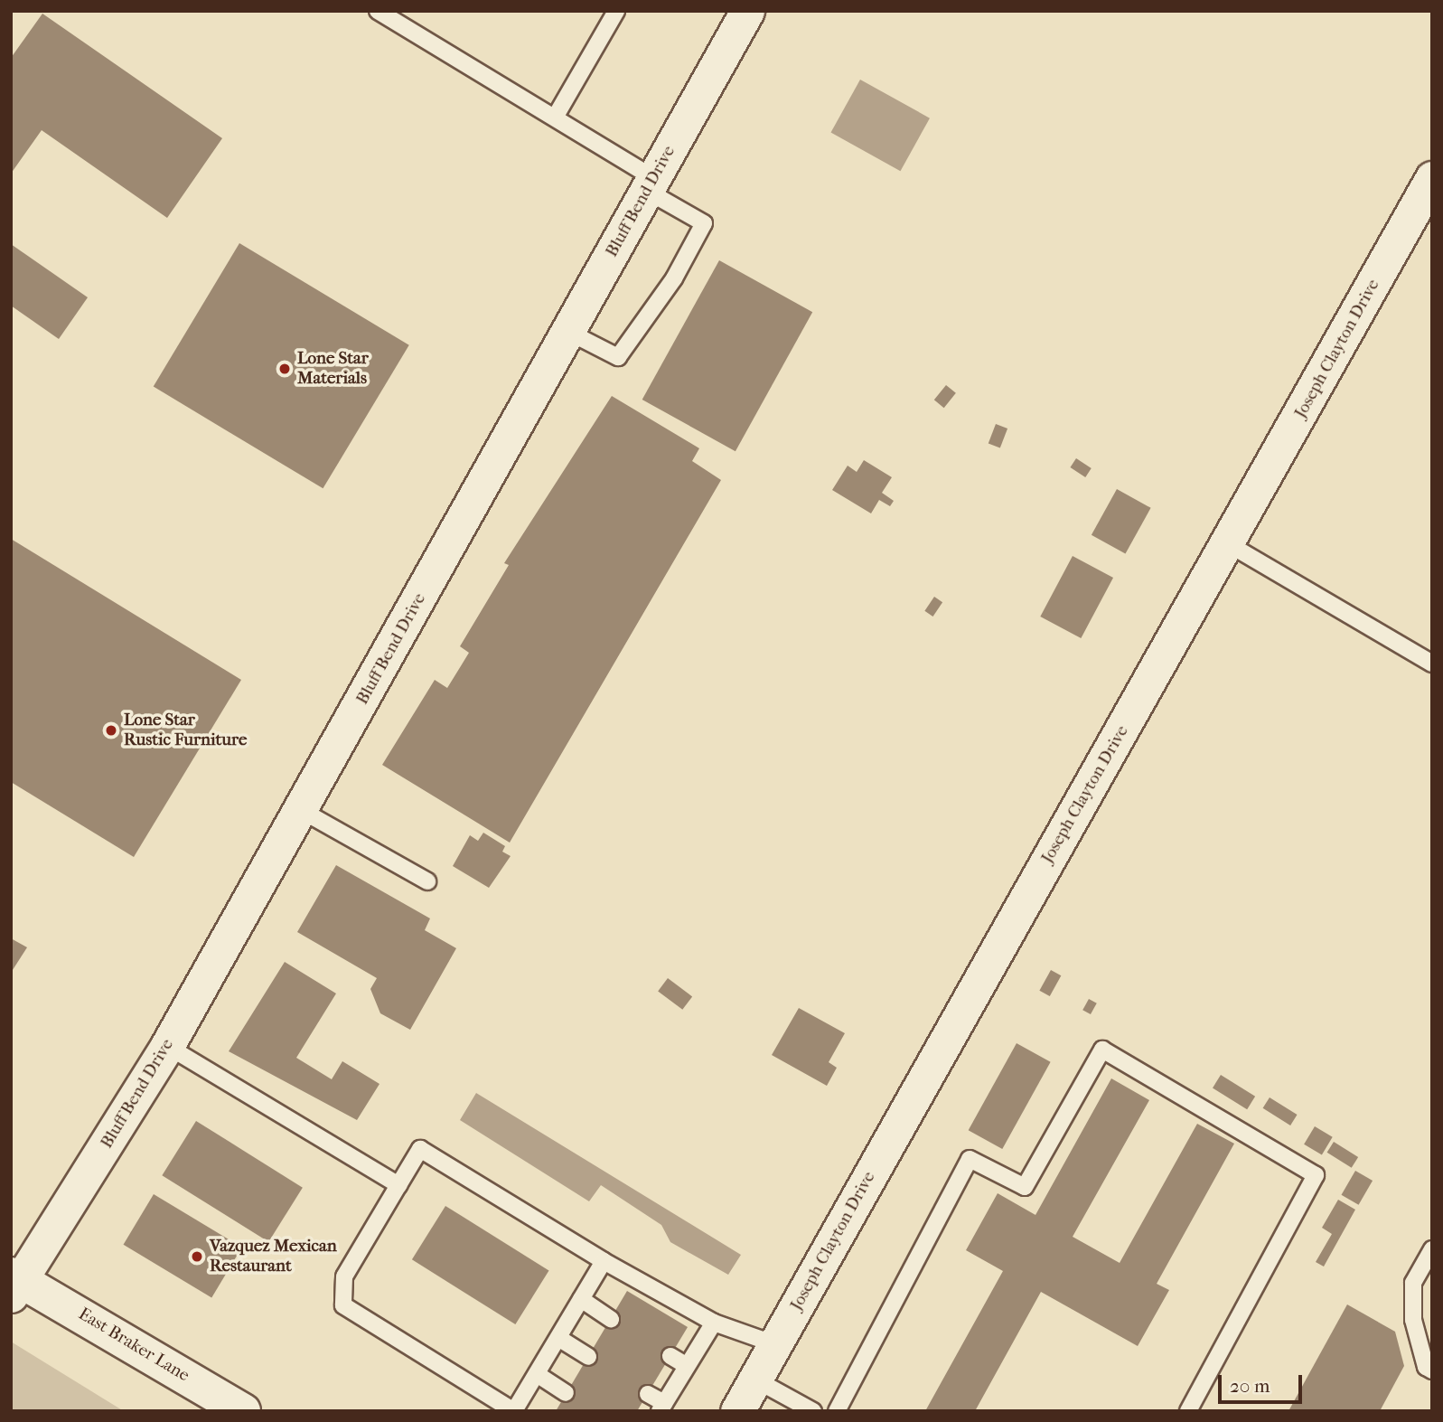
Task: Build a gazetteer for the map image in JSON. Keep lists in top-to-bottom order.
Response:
{
  "streets": {
    "main road": ["East Braker Lane"],
    "street": ["Bluff Bend Drive", "Joseph Clayton Drive"]
  },
  "crossings": [
    ["Bluff Bend Drive", "East Braker Lane"]
  ],
  "places": ["Lone Star Materials", "Lone Star Rustic Furniture", "Vazquez Mexican Restaurant"],
  "scale_bar": "20 m"
}
